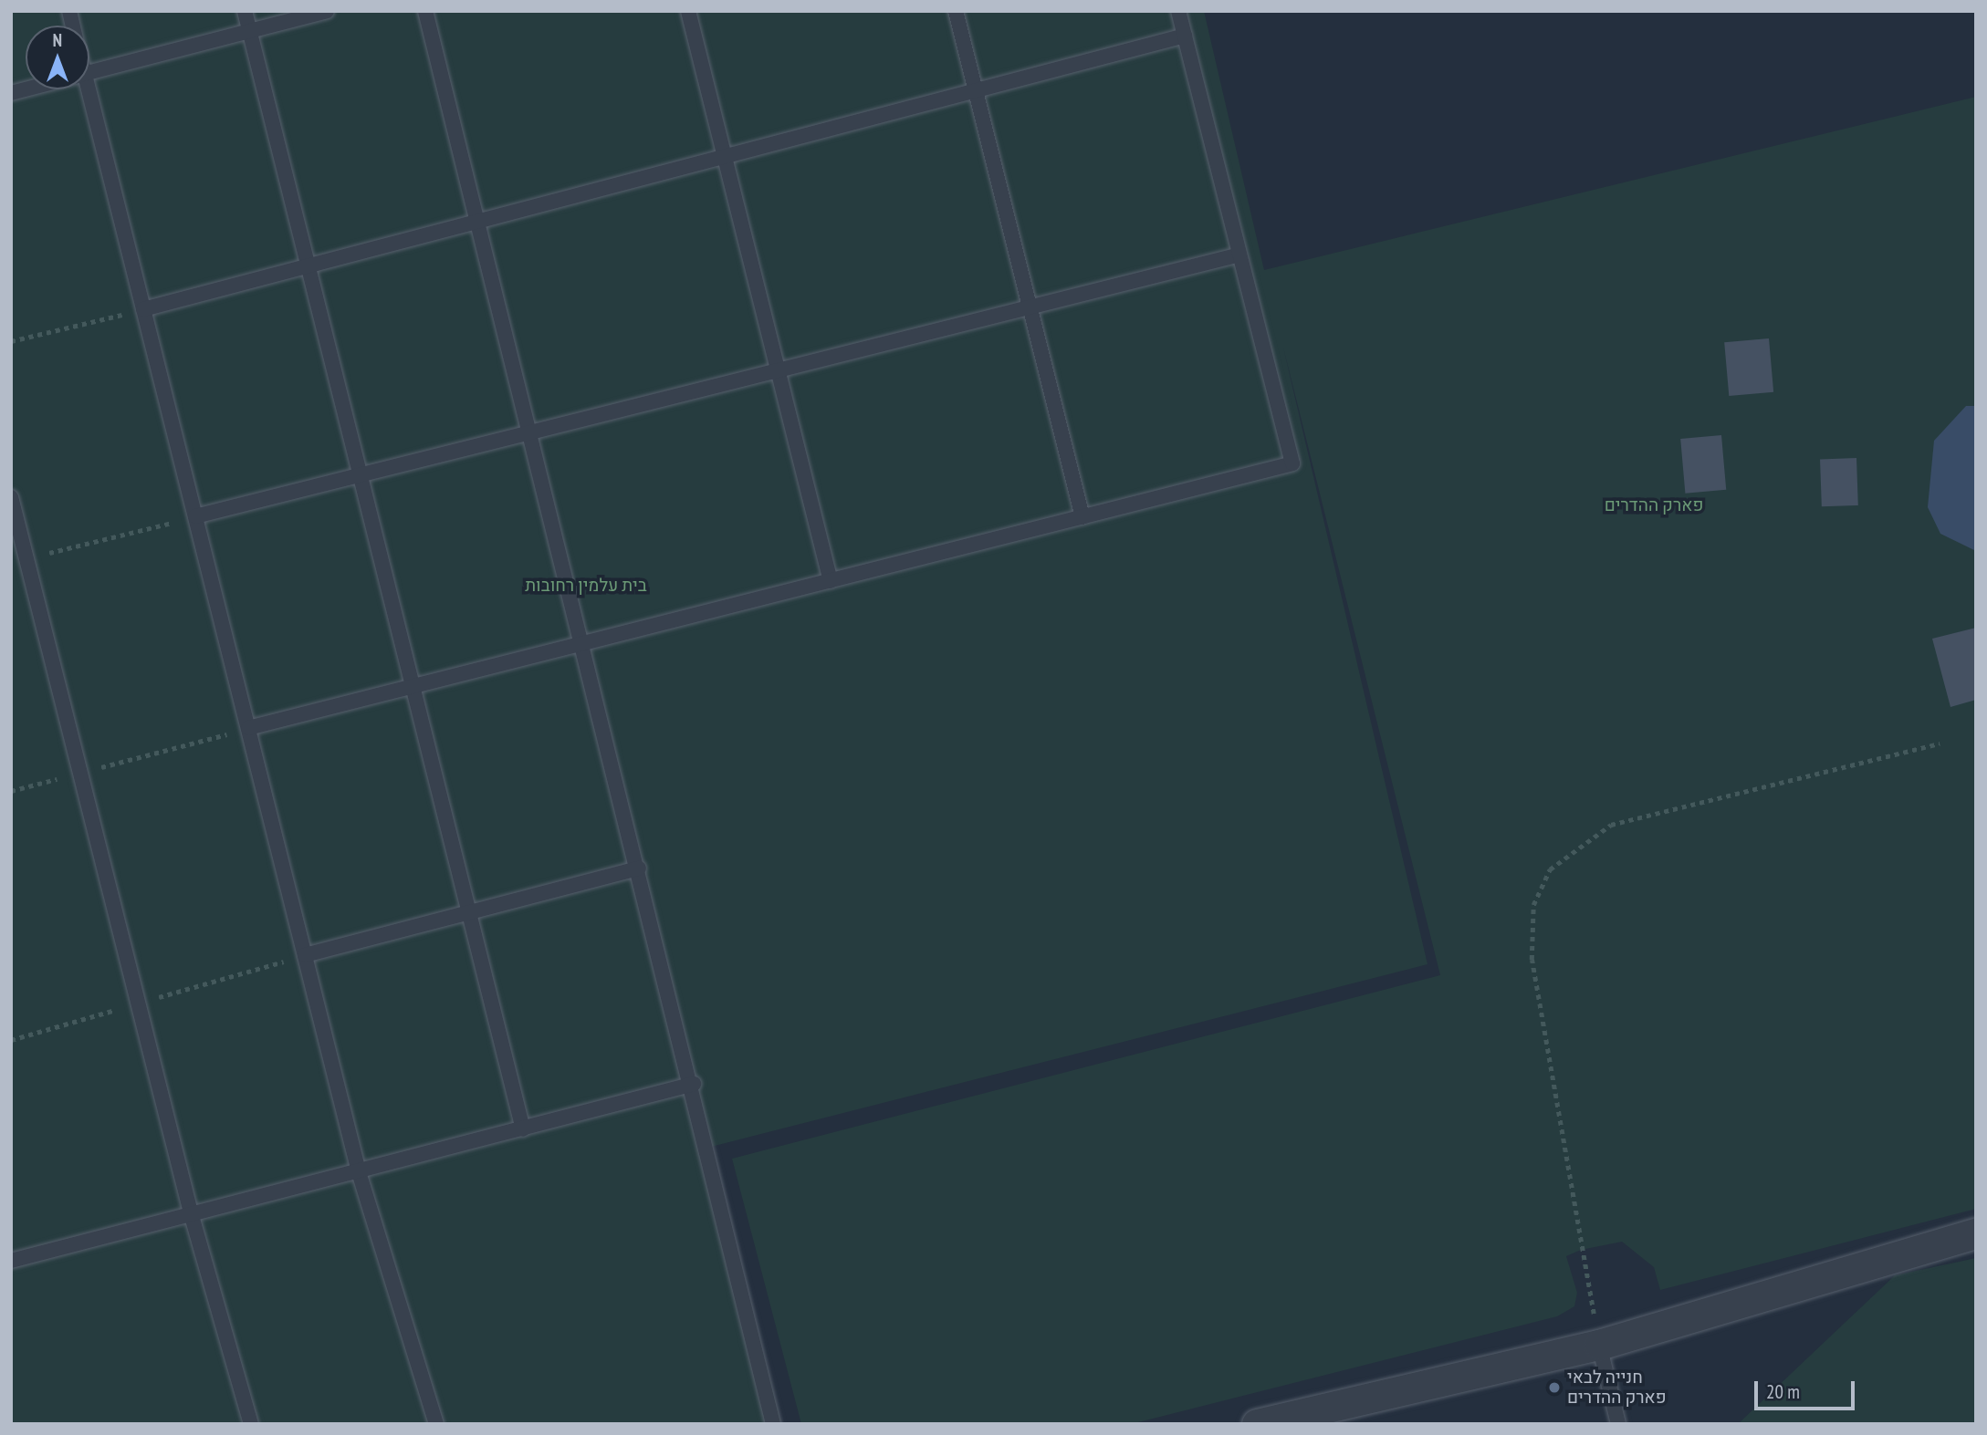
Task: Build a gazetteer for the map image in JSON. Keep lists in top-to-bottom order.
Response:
{
  "parks": ["פארק ההדרים", "בית עלמין רחובות"],
  "places": ["חנייה לבאי פארק ההדרים"],
  "scale_bar": "20 m",
  "north": "top"
}
